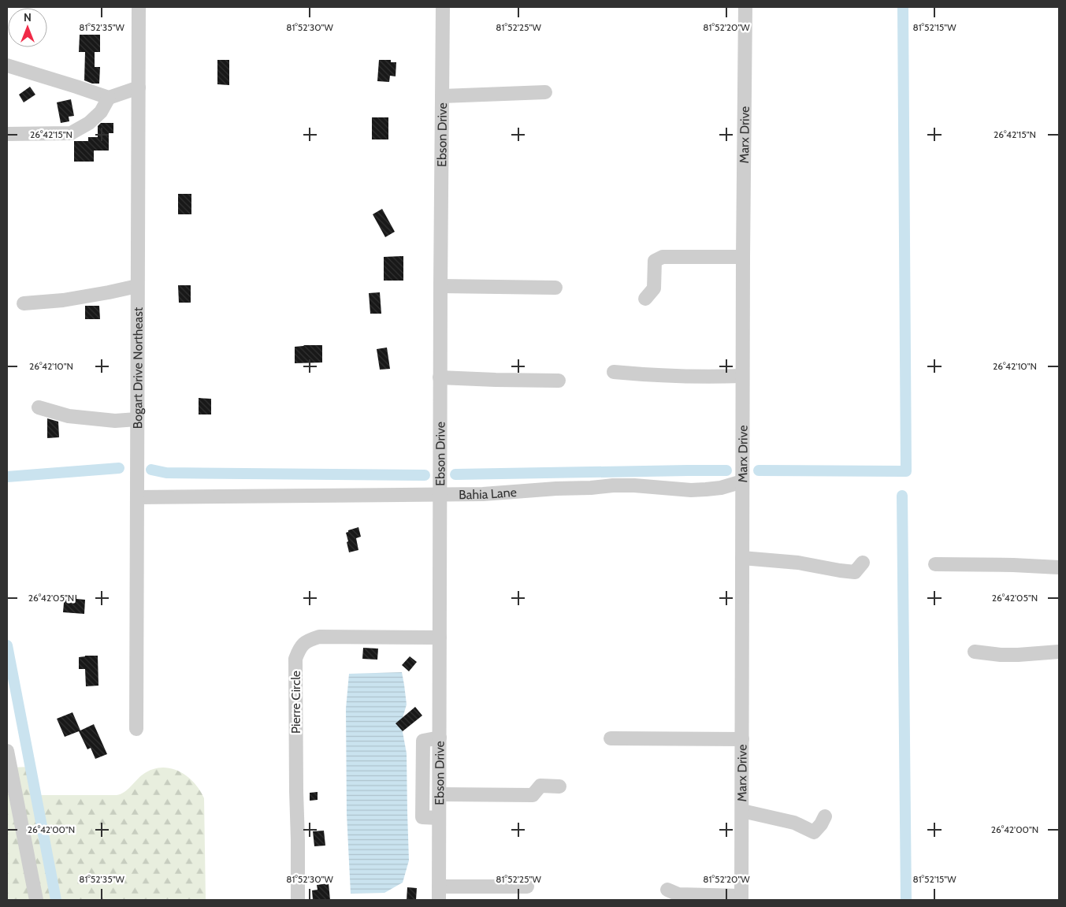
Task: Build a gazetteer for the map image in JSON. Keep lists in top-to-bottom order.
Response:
{
  "streets": {
    "street": [
      "Ebson Drive",
      "Marx Drive",
      "Bogart Drive Northeast",
      "Bahia Lane",
      "Pierre Circle"
    ]
  },
  "crossings": [
    ["Ebson Drive", "Bahia Lane"],
    ["Ebson Drive", "Pierre Circle"],
    ["Marx Drive", "Bahia Lane"],
    ["Bogart Drive Northeast", "Bahia Lane"]
  ],
  "north": "top",
  "coordinates": [
    "81°52'35\"W",
    "81°52'30\"W",
    "81°52'25\"W",
    "81°52'20\"W",
    "81°52'15\"W",
    "26°42'15\"N",
    "26°42'10\"N",
    "26°42'05\"N",
    "26°42'00\"N"
  ]
}
